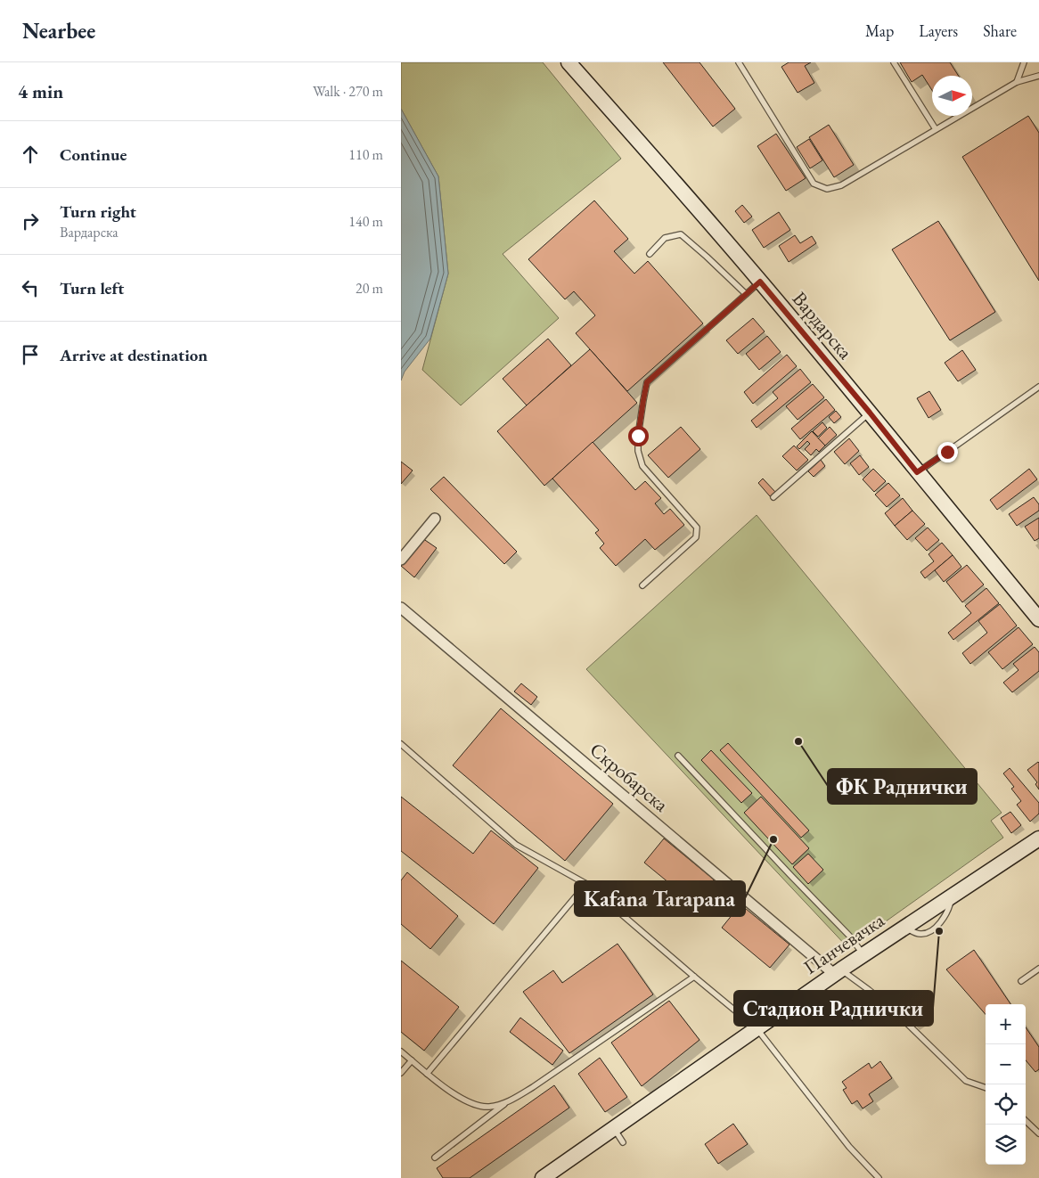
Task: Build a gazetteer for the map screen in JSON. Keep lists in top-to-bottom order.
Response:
{
  "streets": {
    "street": ["Вардарска", "Скробарска", "Панчевачка"]
  },
  "crossings": [
    ["Скробарска", "Панчевачка"]
  ],
  "places": ["ФК Раднички", "Kafana Tarapana", "Стадион Раднички"],
  "north": "right",
  "page": {
    "header": "Nearbee",
    "nav": ["Map", "Layers", "Share"],
    "heading": ["4 min", "Walk · 270 m"],
    "list": [
      ["Continue", "110 m"],
      ["Turn right", "Вардарска", "140 m"],
      ["Turn left", "20 m"],
      "Arrive at destination"
    ],
    "map_buttons": ["+", "−"]
  }
}
